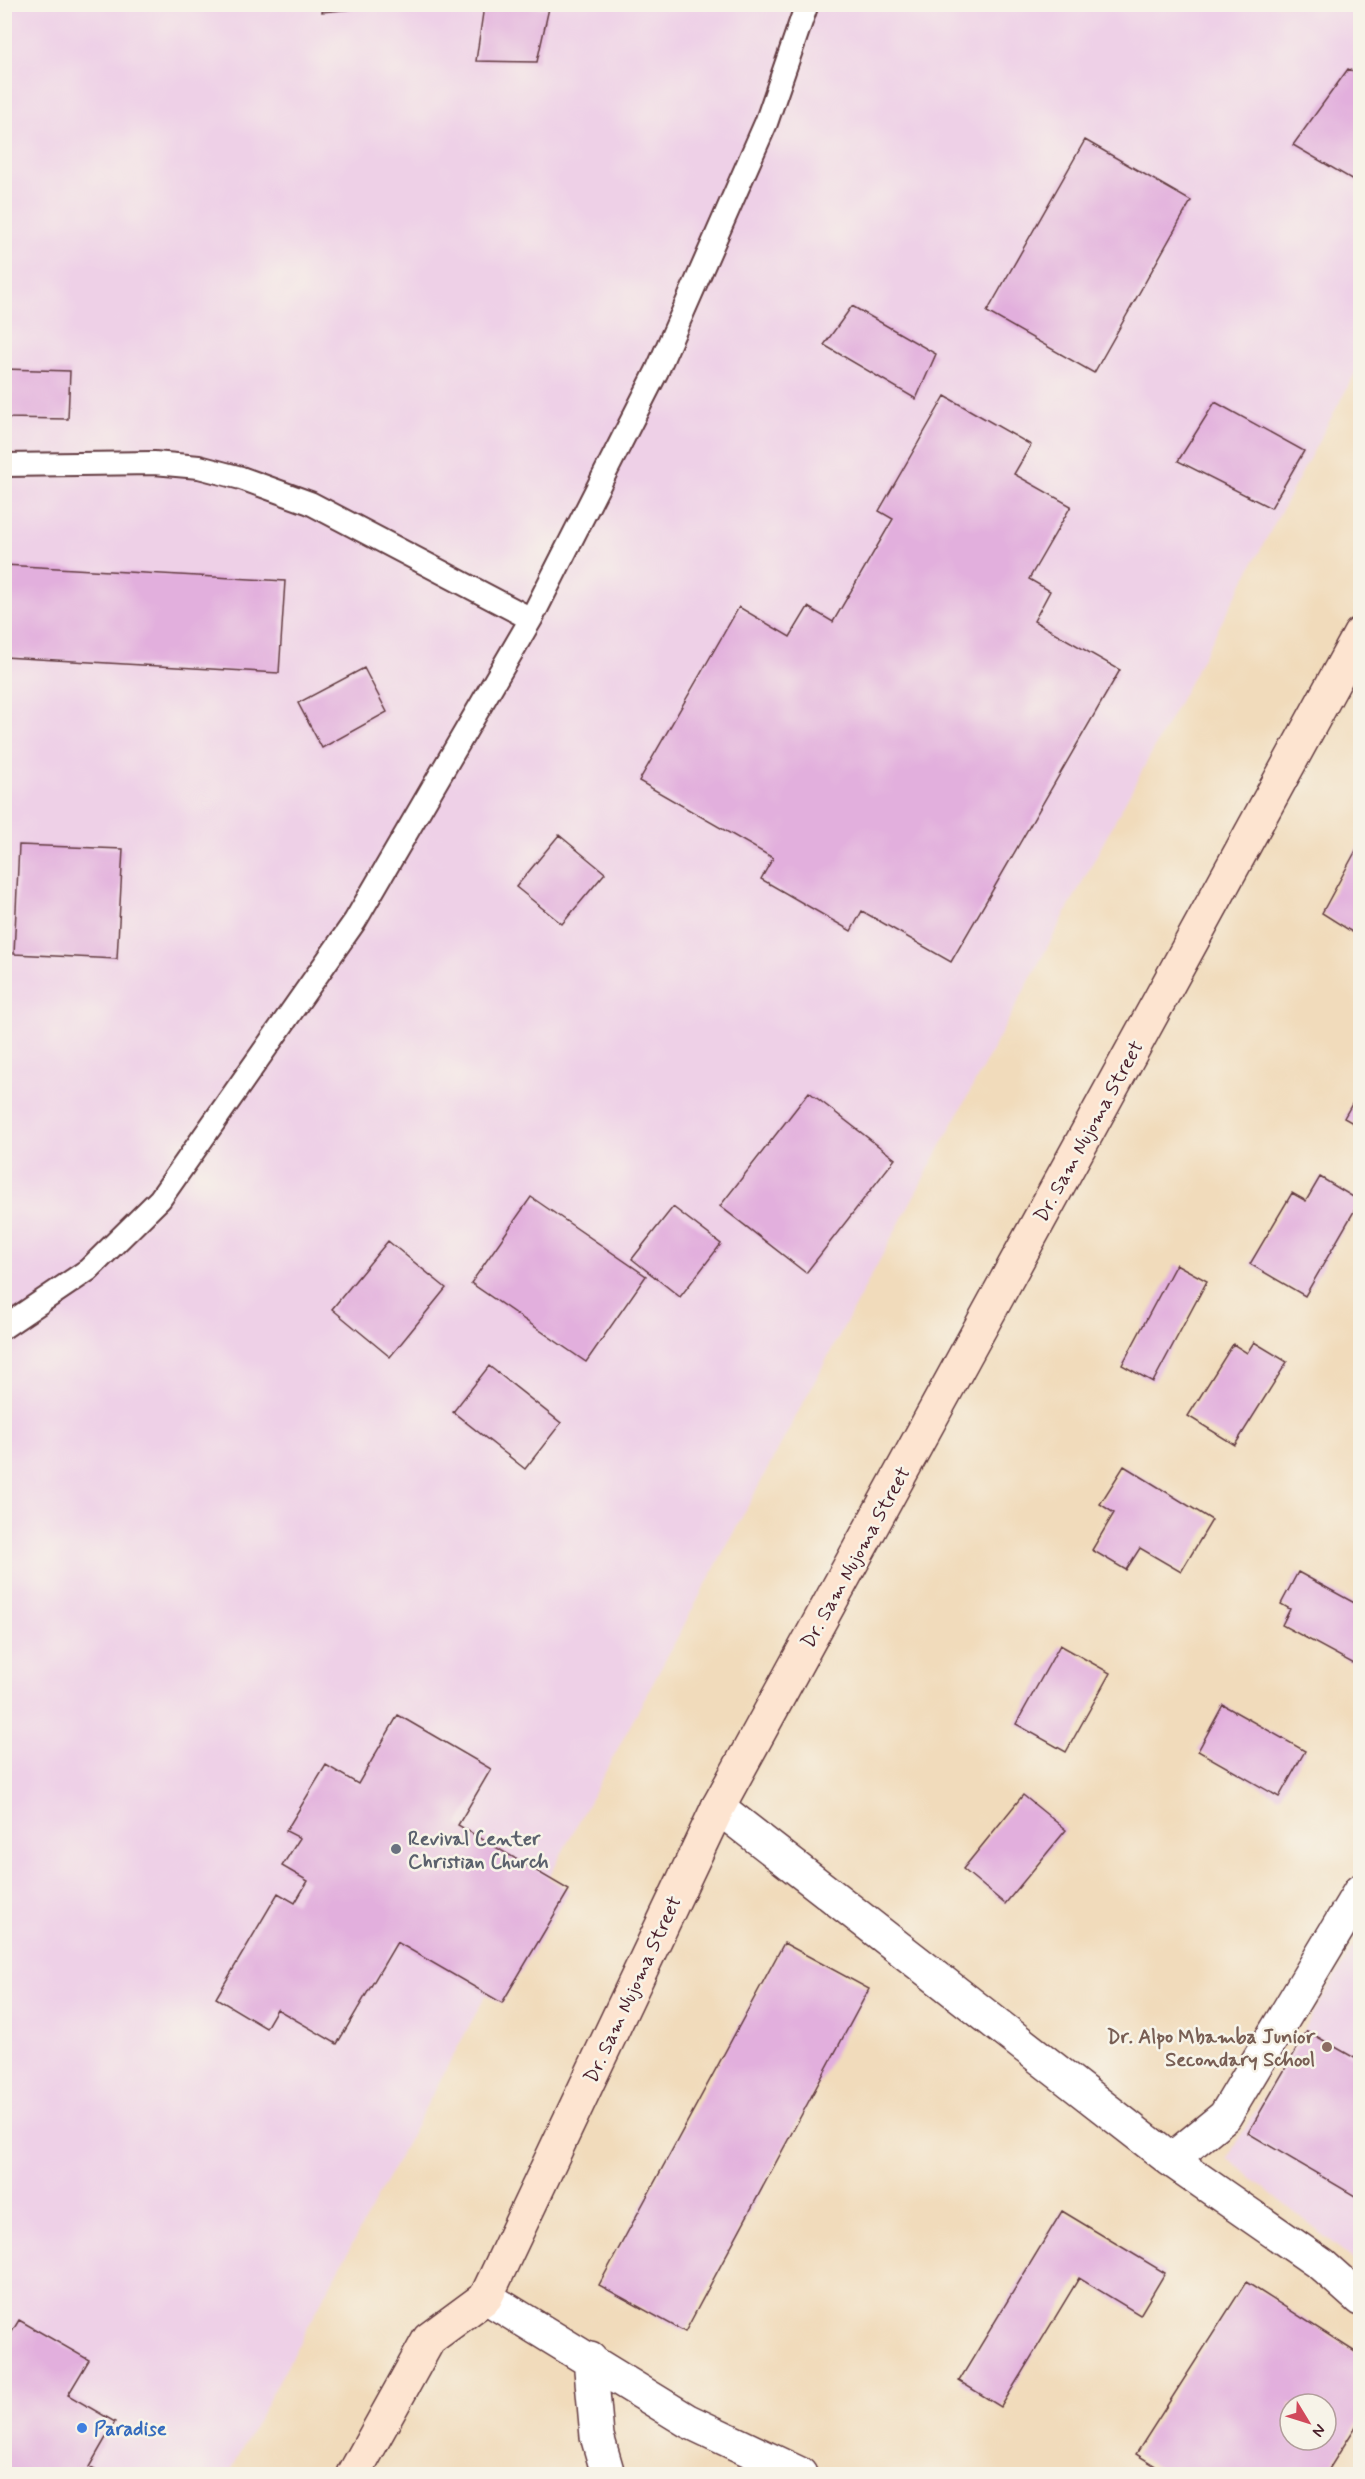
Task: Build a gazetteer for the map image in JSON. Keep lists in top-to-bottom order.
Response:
{
  "streets": {
    "street": ["Dr. Sam Nujoma Street"]
  },
  "places": ["Revival Center Christian Church", "Dr. Alpo Mbamba Junior Secondary School", "Paradise"],
  "north": "bottom right"
}
